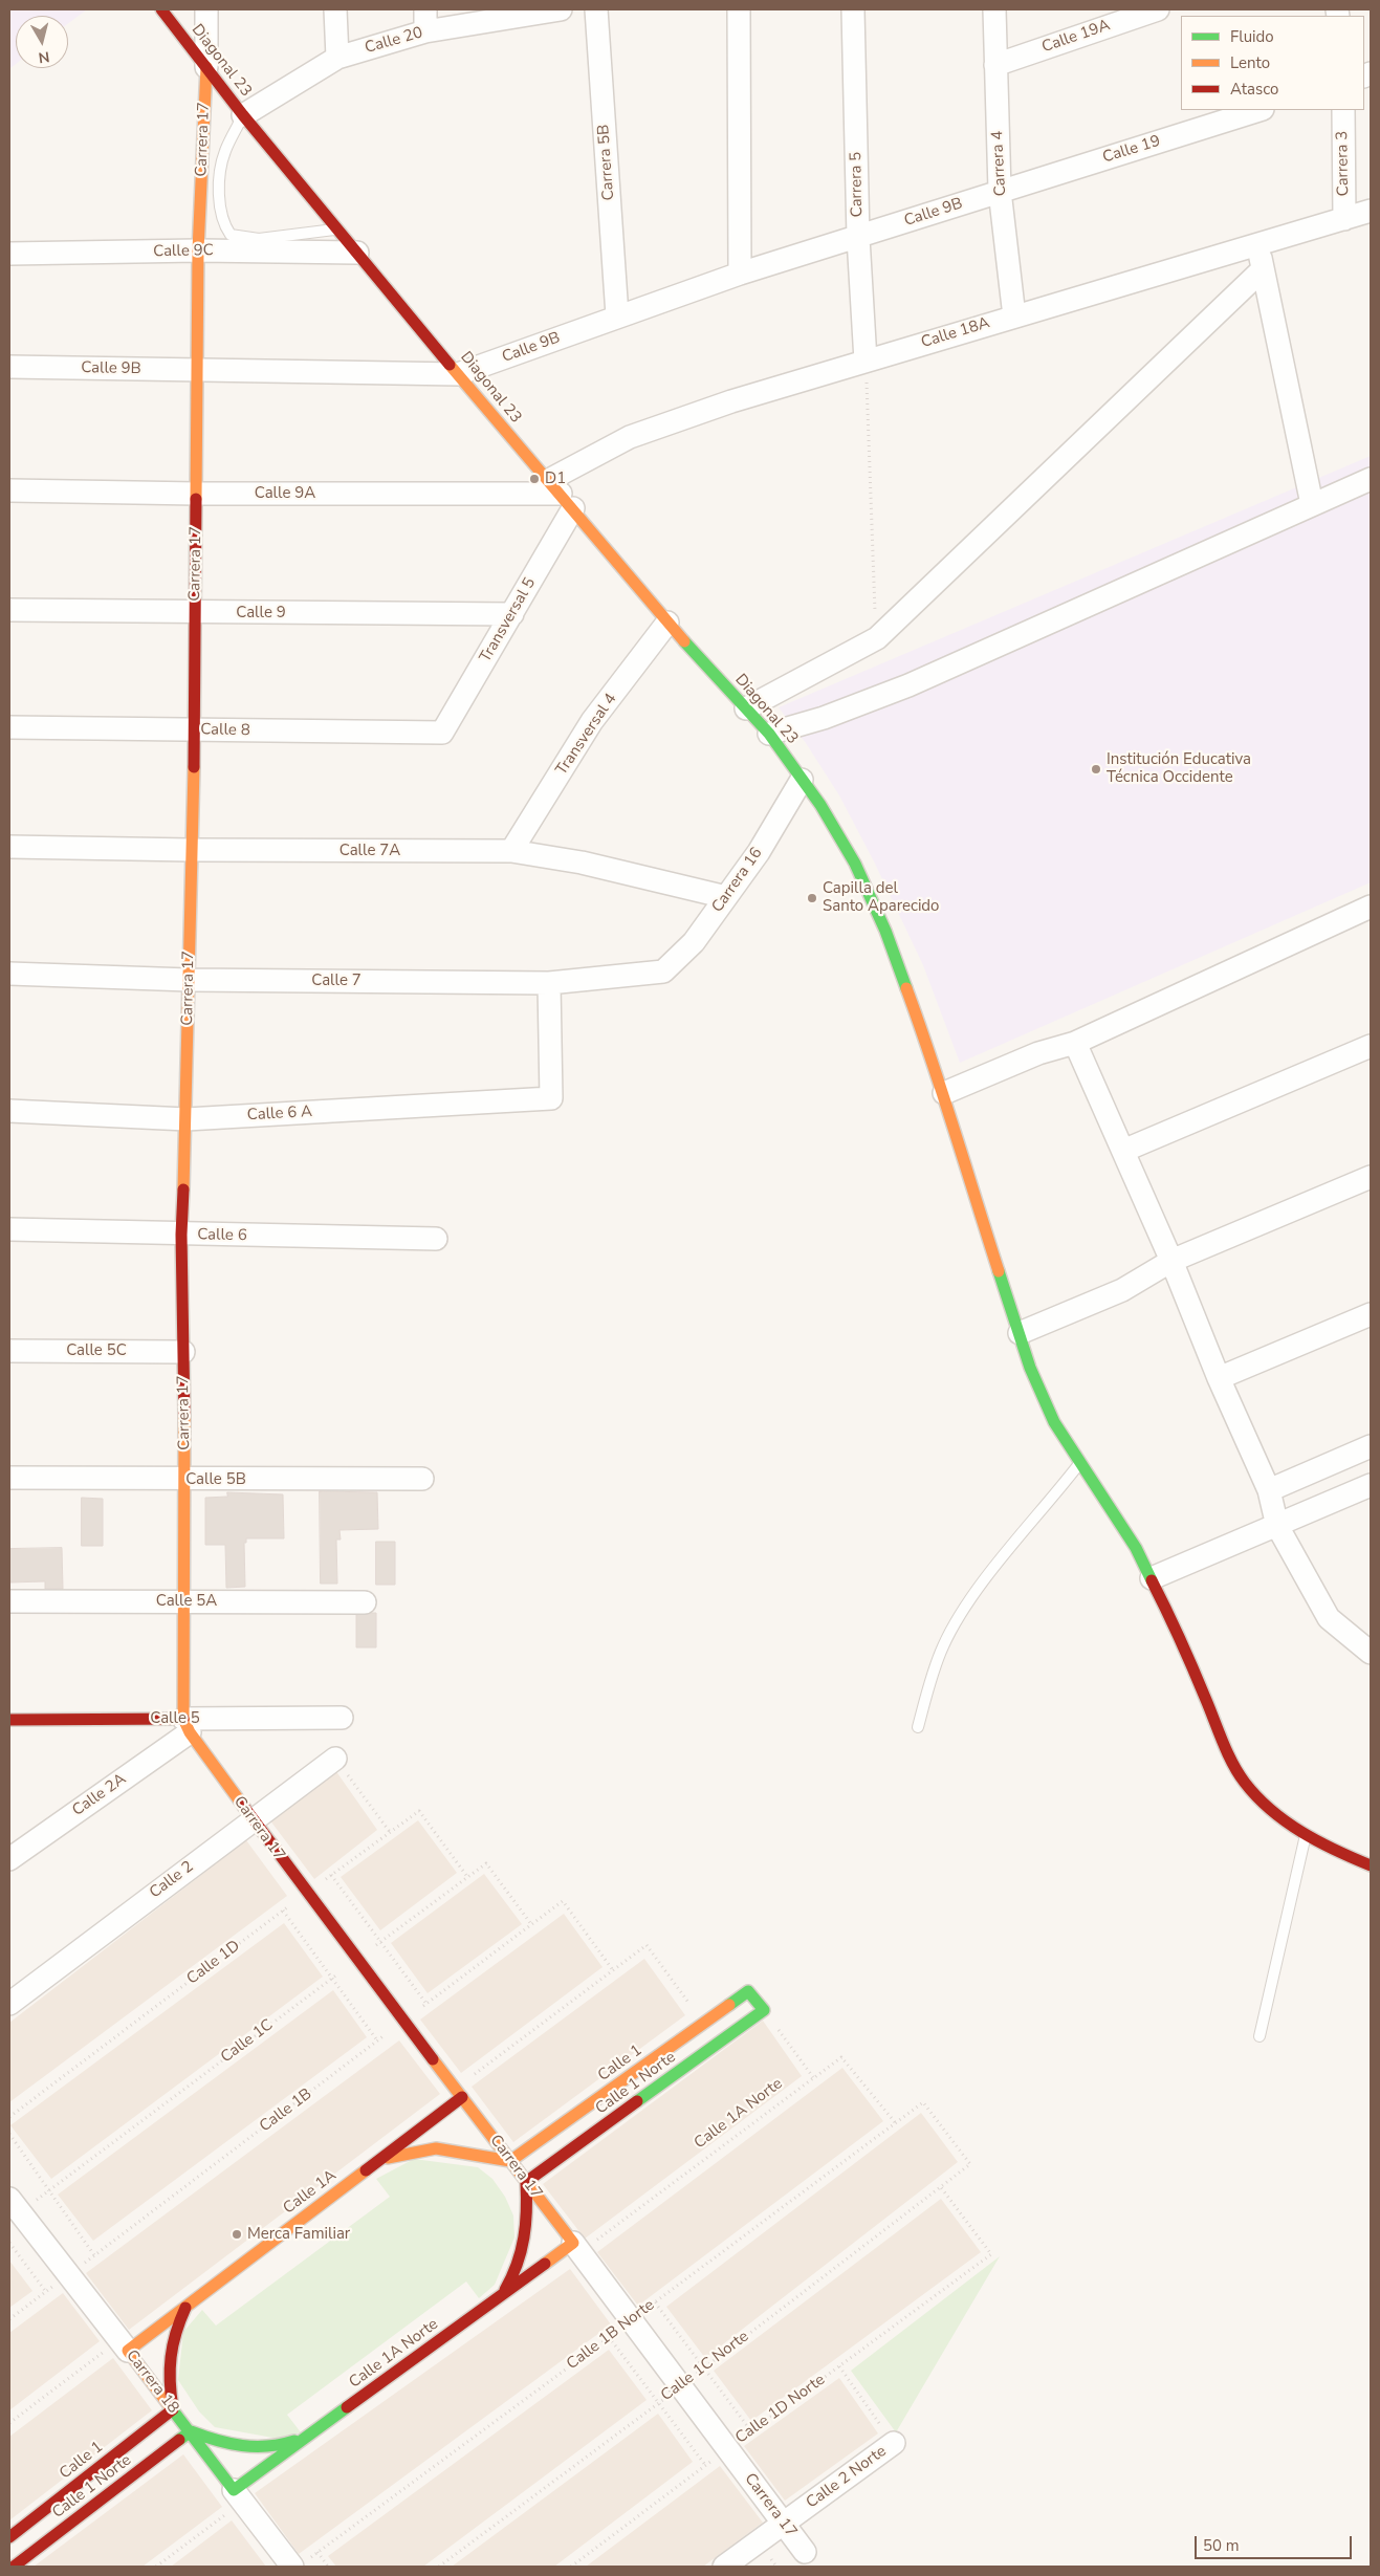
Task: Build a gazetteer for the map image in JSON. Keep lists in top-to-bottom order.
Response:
{
  "streets": {
    "street": [
      "Calle 19A",
      "Calle 20",
      "Diagonal 23",
      "Carrera 17",
      "Calle 19",
      "Carrera 5B",
      "Carrera 4",
      "Carrera 3",
      "Carrera 5",
      "Calle 9B",
      "Calle 9C",
      "Calle 18A",
      "Calle 9A",
      "Calle 9",
      "Transversal 5",
      "Calle 8",
      "Transversal 4",
      "Calle 7A",
      "Carrera 16",
      "Calle 7",
      "Calle 6 A",
      "Calle 6",
      "Calle 5C",
      "Calle 5B",
      "Calle 5A",
      "Calle 5",
      "Calle 2A",
      "Calle 2",
      "Calle 1",
      "Calle 1 Norte",
      "Calle 1A Norte",
      "Calle 1A",
      "Carrera 18",
      "Calle 2 Norte"
    ],
    "path": [
      "Calle 1D",
      "Calle 1C",
      "Calle 1B",
      "Calle 1B Norte",
      "Calle 1C Norte",
      "Calle 1D Norte"
    ]
  },
  "crossings": [
    ["Calle 19A", "Carrera 4"],
    ["Calle 20", "Diagonal 23"],
    ["Diagonal 23", "Carrera 17"],
    ["Diagonal 23", "Calle 9B"],
    ["Diagonal 23", "Calle 9C"],
    ["Diagonal 23", "Calle 18A"],
    ["Diagonal 23", "Calle 9A"],
    ["Diagonal 23", "Transversal 5"],
    ["Diagonal 23", "Transversal 4"],
    ["Diagonal 23", "Carrera 16"],
    ["Carrera 17", "Calle 9B"],
    ["Carrera 17", "Calle 9C"],
    ["Carrera 17", "Calle 9A"],
    ["Carrera 17", "Calle 9"],
    ["Carrera 17", "Calle 8"],
    ["Carrera 17", "Calle 7A"],
    ["Carrera 17", "Calle 7"],
    ["Carrera 17", "Calle 6 A"],
    ["Carrera 17", "Calle 6"],
    ["Carrera 17", "Calle 5C"],
    ["Carrera 17", "Calle 5B"],
    ["Carrera 17", "Calle 5A"],
    ["Carrera 17", "Calle 5"],
    ["Carrera 17", "Calle 2A"],
    ["Carrera 17", "Calle 2"],
    ["Carrera 17", "Calle 1D"],
    ["Carrera 17", "Calle 1C"],
    ["Carrera 17", "Calle 1"],
    ["Carrera 17", "Calle 1 Norte"],
    ["Carrera 17", "Calle 1B"],
    ["Carrera 17", "Calle 1A Norte"],
    ["Carrera 17", "Calle 1A"],
    ["Carrera 17", "Calle 1B Norte"],
    ["Carrera 17", "Calle 1C Norte"],
    ["Carrera 17", "Calle 1D Norte"],
    ["Carrera 17", "Calle 2 Norte"],
    ["Calle 19", "Carrera 4"],
    ["Calle 19", "Calle 9B"],
    ["Carrera 5B", "Calle 9B"],
    ["Carrera 4", "Calle 9B"],
    ["Carrera 4", "Calle 18A"],
    ["Carrera 3", "Calle 18A"],
    ["Carrera 5", "Calle 9B"],
    ["Carrera 5", "Calle 18A"],
    ["Calle 18A", "Calle 9A"],
    ["Calle 18A", "Transversal 5"],
    ["Calle 9A", "Transversal 5"],
    ["Calle 9", "Transversal 5"],
    ["Transversal 5", "Calle 8"],
    ["Transversal 4", "Calle 7A"],
    ["Calle 7A", "Carrera 16"],
    ["Carrera 16", "Calle 7"],
    ["Calle 7", "Calle 6 A"],
    ["Calle 5", "Calle 2A"],
    ["Calle 1D", "Calle 1C"],
    ["Calle 1C", "Calle 1B"],
    ["Calle 1C", "Carrera 18"],
    ["Calle 1", "Calle 1 Norte"],
    ["Calle 1", "Carrera 18"],
    ["Calle 1 Norte", "Carrera 18"],
    ["Calle 1B", "Carrera 18"],
    ["Calle 1A Norte", "Calle 1B Norte"],
    ["Calle 1A Norte", "Carrera 18"],
    ["Calle 1A", "Carrera 18"],
    ["Calle 1B Norte", "Calle 1C Norte"],
    ["Calle 1B Norte", "Carrera 18"],
    ["Calle 1C Norte", "Calle 1D Norte"]
  ],
  "places": [
    "D1",
    "Institución Educativa Técnica Occidente",
    "Capilla del Santo Aparecido",
    "Merca Familiar"
  ],
  "legend": ["Fluido", "Lento", "Atasco"],
  "scale_bar": "50 m",
  "north": "bottom"
}
